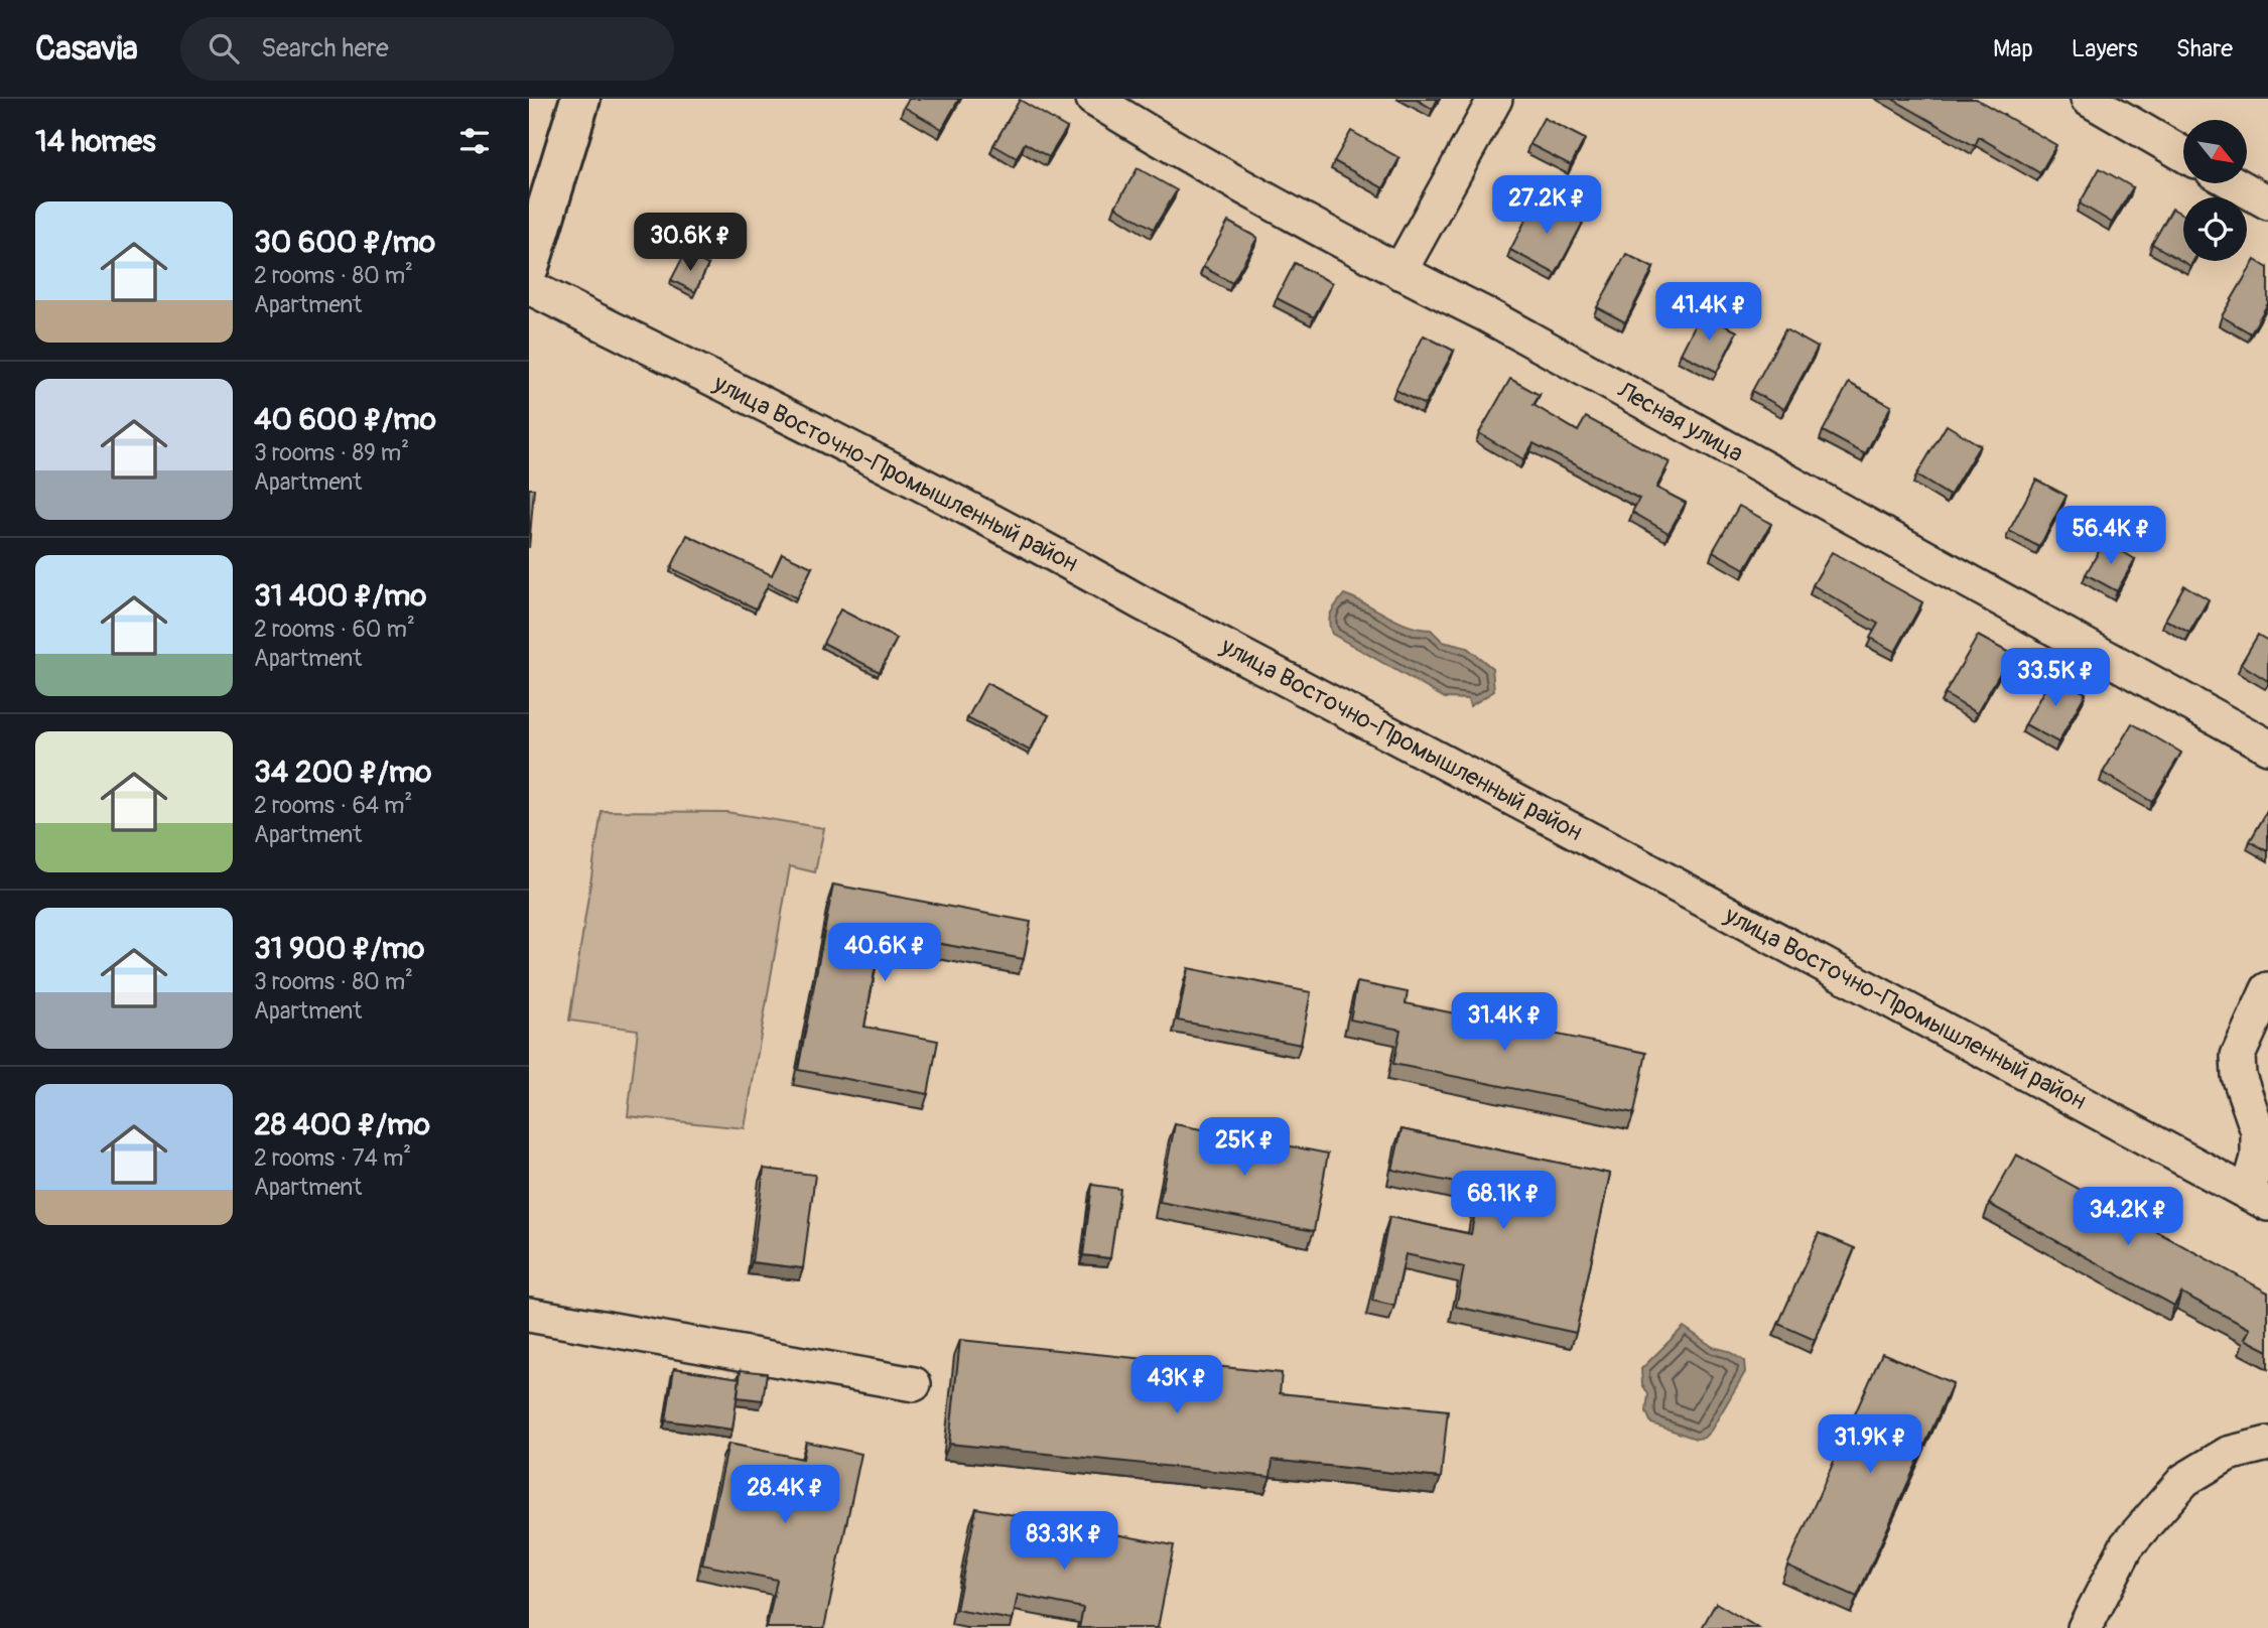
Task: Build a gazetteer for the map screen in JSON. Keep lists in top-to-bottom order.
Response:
{
  "streets": {
    "street": ["Лесная улица", "улица Восточно-Промышленный район"]
  },
  "north": "bottom right",
  "page": {
    "header": "Casavia",
    "search": "Search here",
    "nav": ["Map", "Layers", "Share"],
    "heading": "14 homes",
    "price": [
      "27.2K ₽",
      "30.6K ₽",
      "41.4K ₽",
      "56.4K ₽",
      "33.5K ₽",
      "40.6K ₽",
      "31.4K ₽",
      "25K ₽",
      "68.1K ₽",
      "34.2K ₽",
      "43K ₽",
      "31.9K ₽",
      "28.4K ₽",
      "83.3K ₽"
    ],
    "list": [
      {
        "name": "30 600 ₽/mo",
        "note": "2 rooms · 80 m² · Apartment"
      },
      {
        "name": "40 600 ₽/mo",
        "note": "3 rooms · 89 m² · Apartment"
      },
      {
        "name": "31 400 ₽/mo",
        "note": "2 rooms · 60 m² · Apartment"
      },
      {
        "name": "34 200 ₽/mo",
        "note": "2 rooms · 64 m² · Apartment"
      },
      {
        "name": "31 900 ₽/mo",
        "note": "3 rooms · 80 m² · Apartment"
      },
      {
        "name": "28 400 ₽/mo",
        "note": "2 rooms · 74 m² · Apartment"
      }
    ]
  }
}
